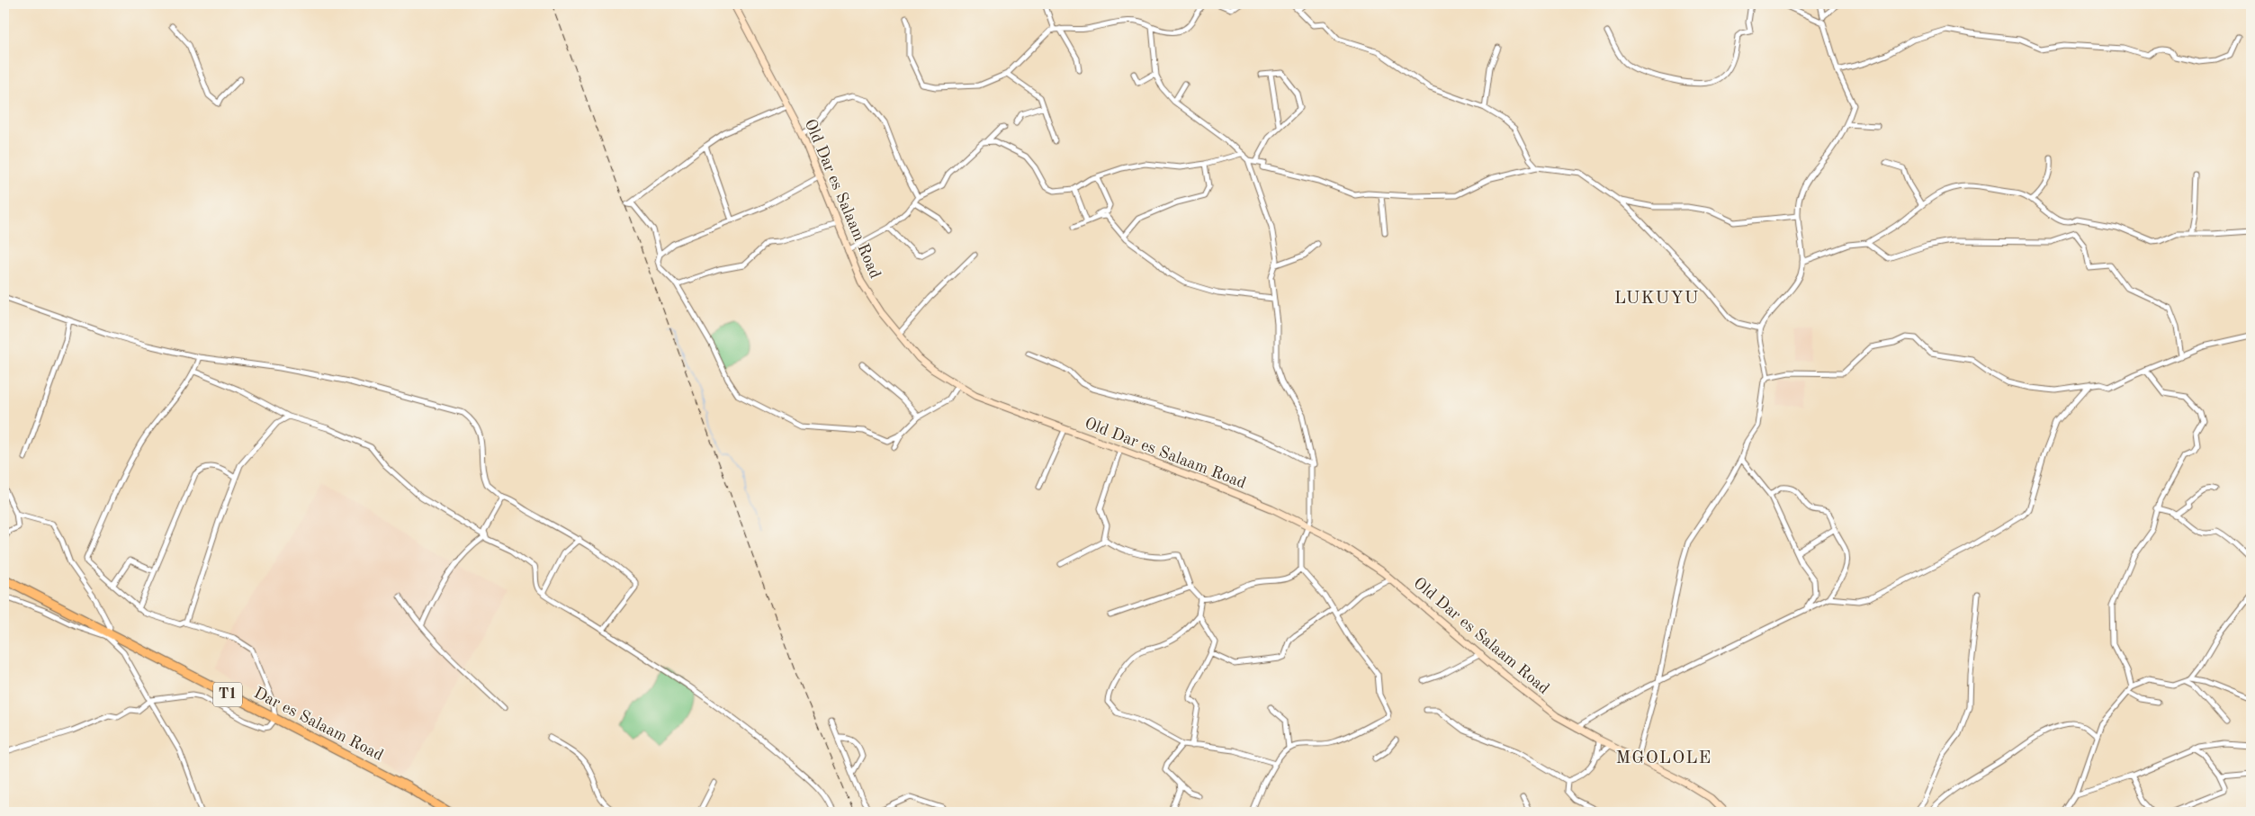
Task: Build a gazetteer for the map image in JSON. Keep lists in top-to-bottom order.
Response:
{
  "streets": {
    "highway": ["T1", "Dar es Salaam Road"],
    "street": ["Old Dar es Salaam Road"]
  },
  "districts": ["LUKUYU", "MGOLOLE"]
}
